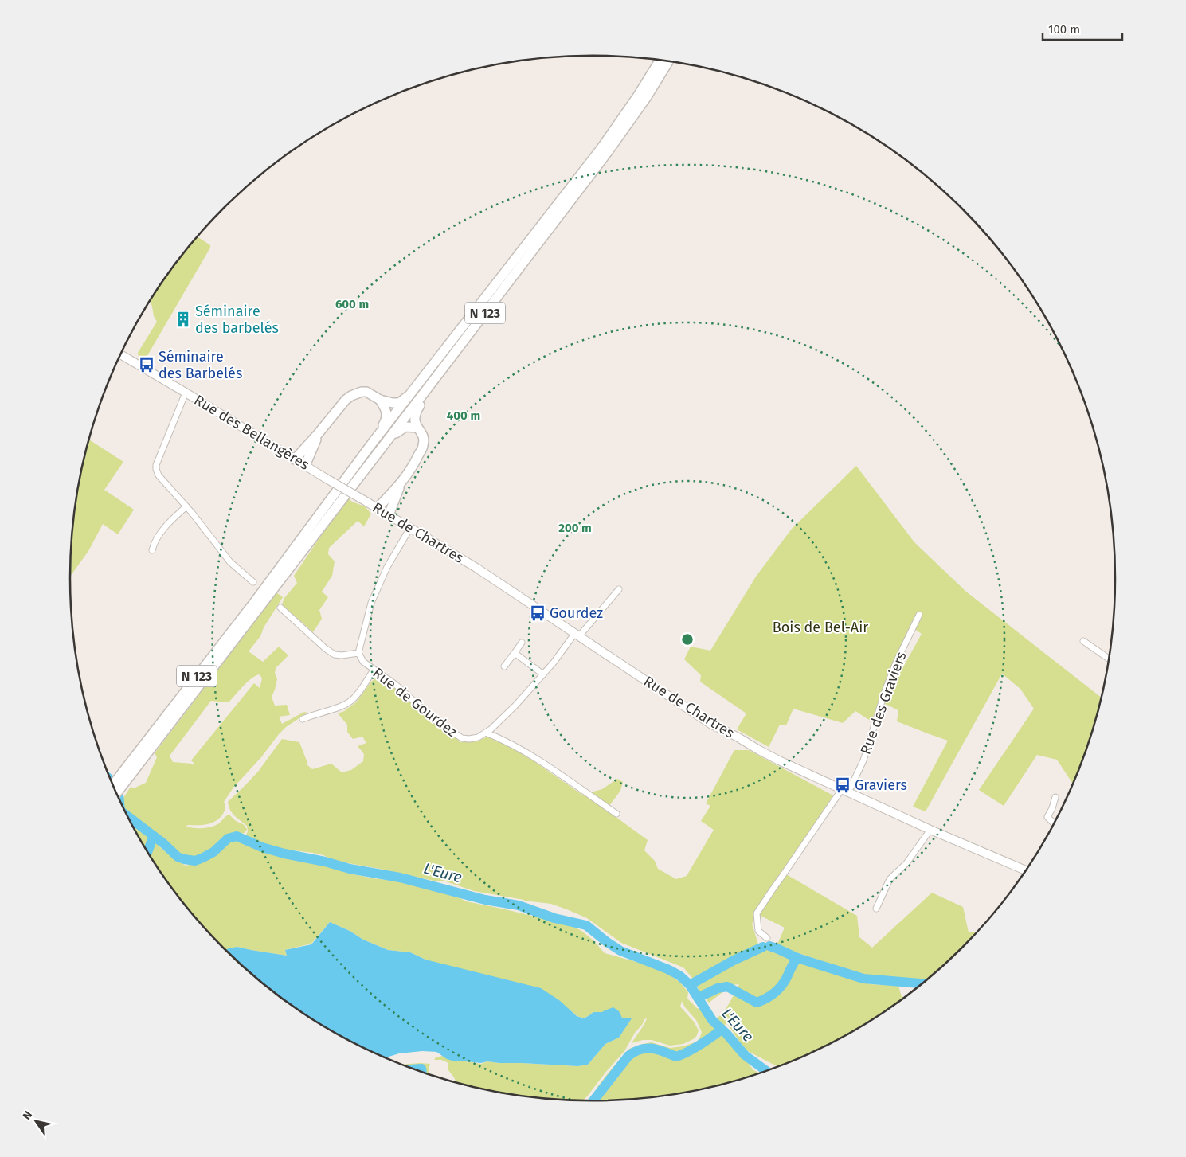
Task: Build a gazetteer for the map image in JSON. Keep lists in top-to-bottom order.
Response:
{
  "streets": {
    "main road": ["N 123", "Rue des Bellangères", "Rue de Chartres"],
    "street": ["Rue de Gourdez", "Rue des Graviers"]
  },
  "crossings": [
    ["Rue des Bellangères", "Rue de Chartres"],
    ["Rue de Chartres", "Rue de Gourdez"],
    ["Rue de Chartres", "Rue des Graviers"]
  ],
  "water": ["L'Eure"],
  "parks": ["Bois de Bel-Air"],
  "places": {
    "building": ["Séminaire des barbelés"],
    "bus stop": ["Séminaire des Barbelés", "Gourdez", "Graviers"]
  },
  "scale_bar": "100 m",
  "north": "top left",
  "rings": ["600 m", "400 m", "200 m"]
}
